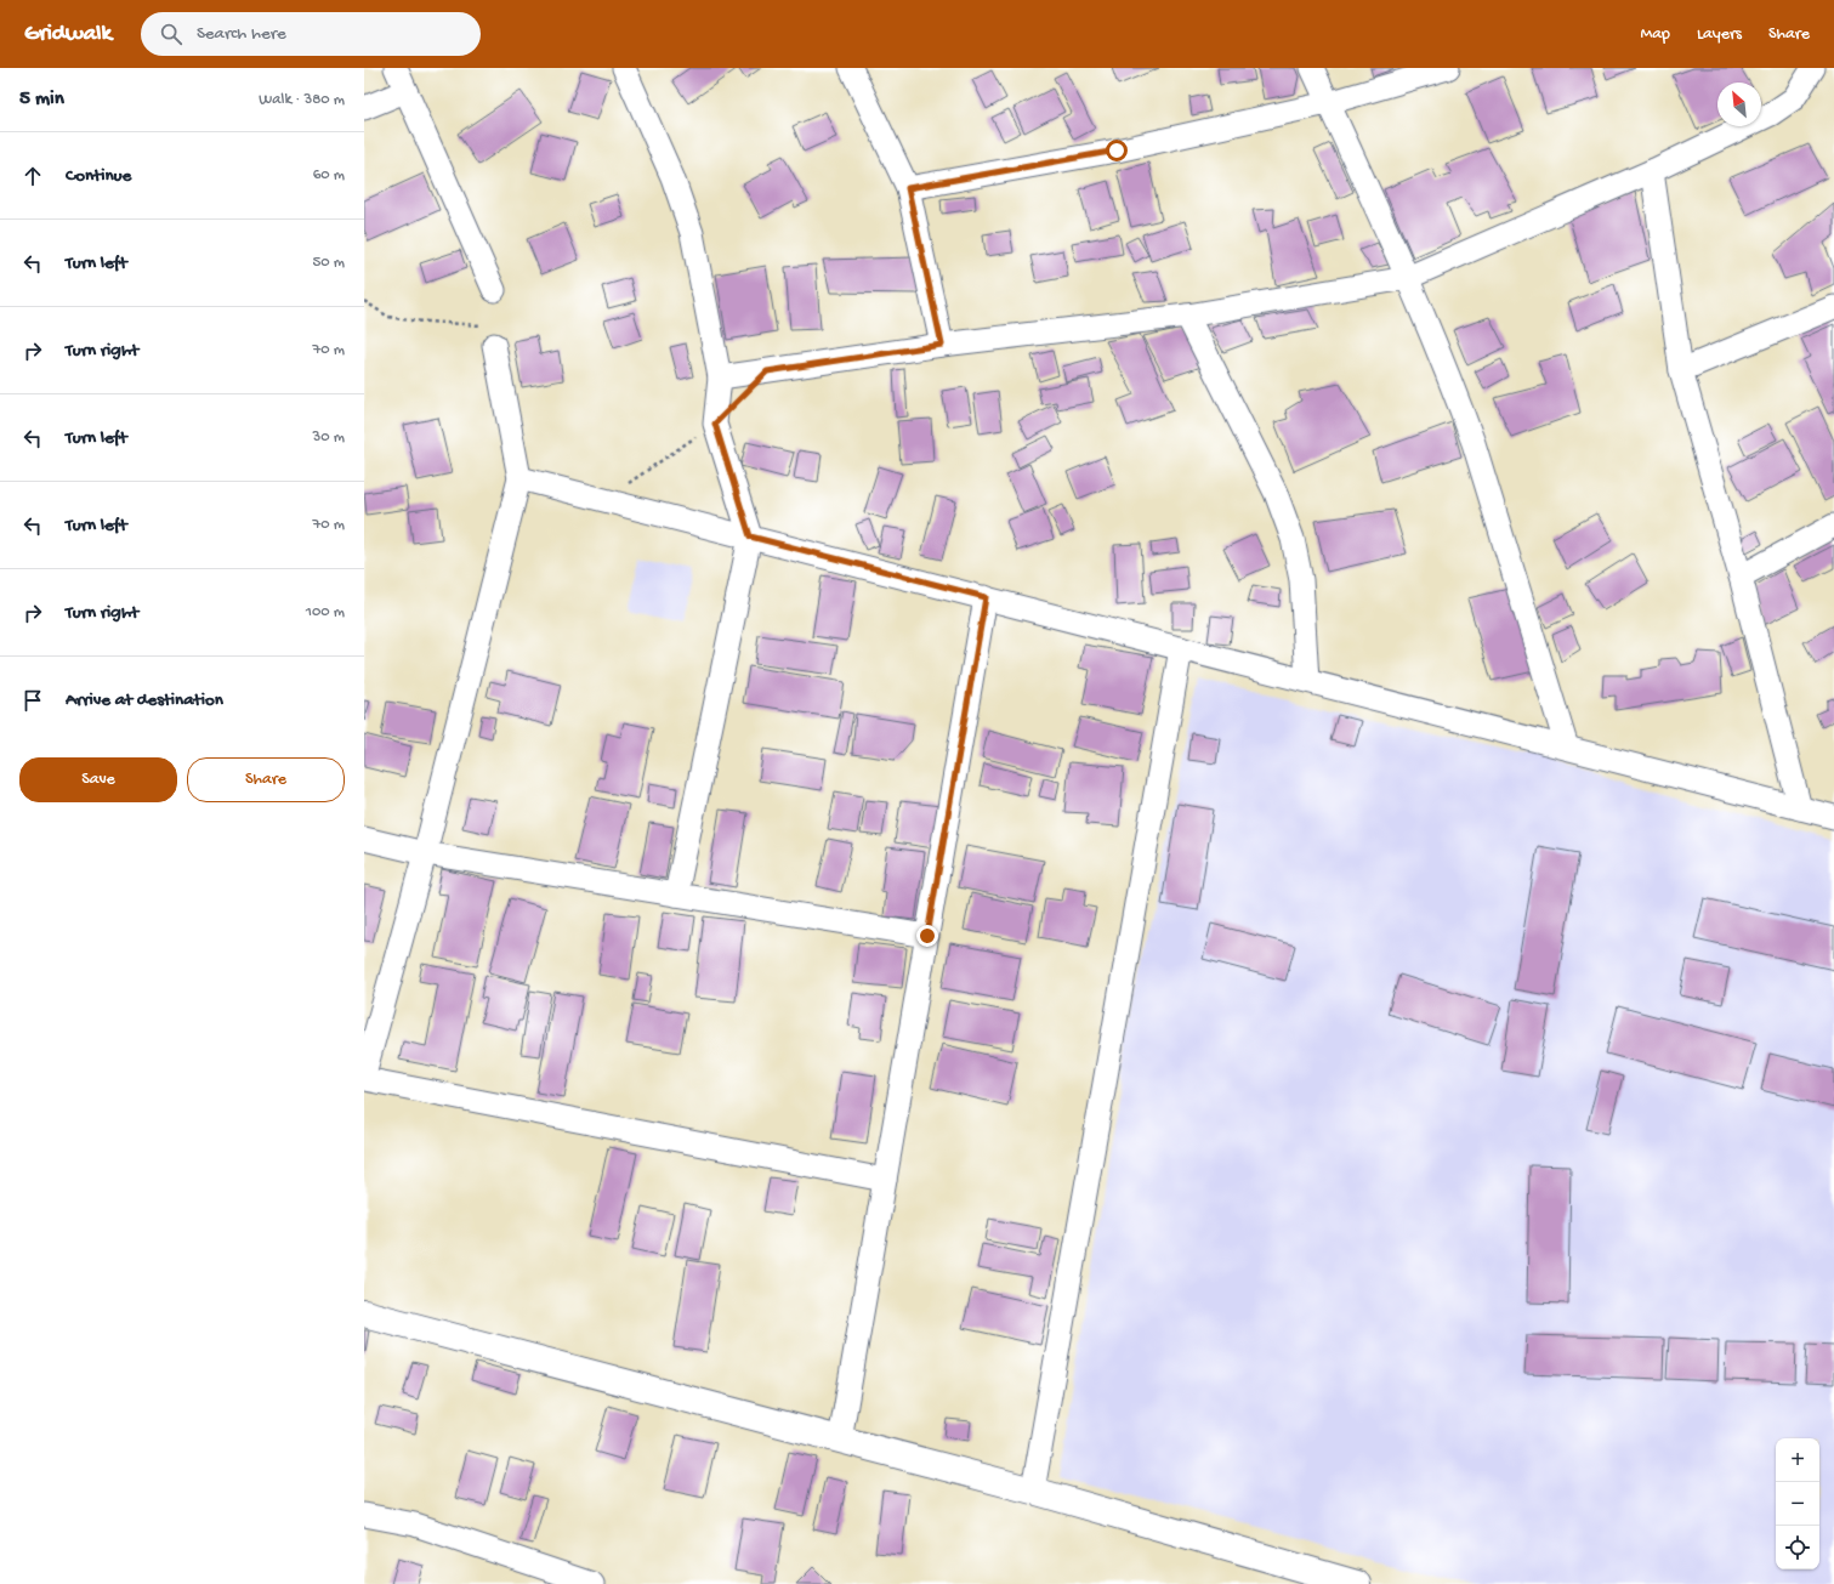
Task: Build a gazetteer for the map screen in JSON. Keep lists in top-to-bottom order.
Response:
{
  "north": "top left",
  "page": {
    "header": "Gridwalk",
    "search": "Search here",
    "nav": ["Map", "Layers", "Share"],
    "heading": ["5 min", "Walk · 380 m"],
    "list": [
      ["Continue", "60 m"],
      ["Turn left", "50 m"],
      ["Turn right", "70 m"],
      ["Turn left", "30 m"],
      ["Turn left", "70 m"],
      ["Turn right", "100 m"],
      "Arrive at destination"
    ],
    "buttons": ["Save", "Share"],
    "map_buttons": ["+", "−"]
  }
}
